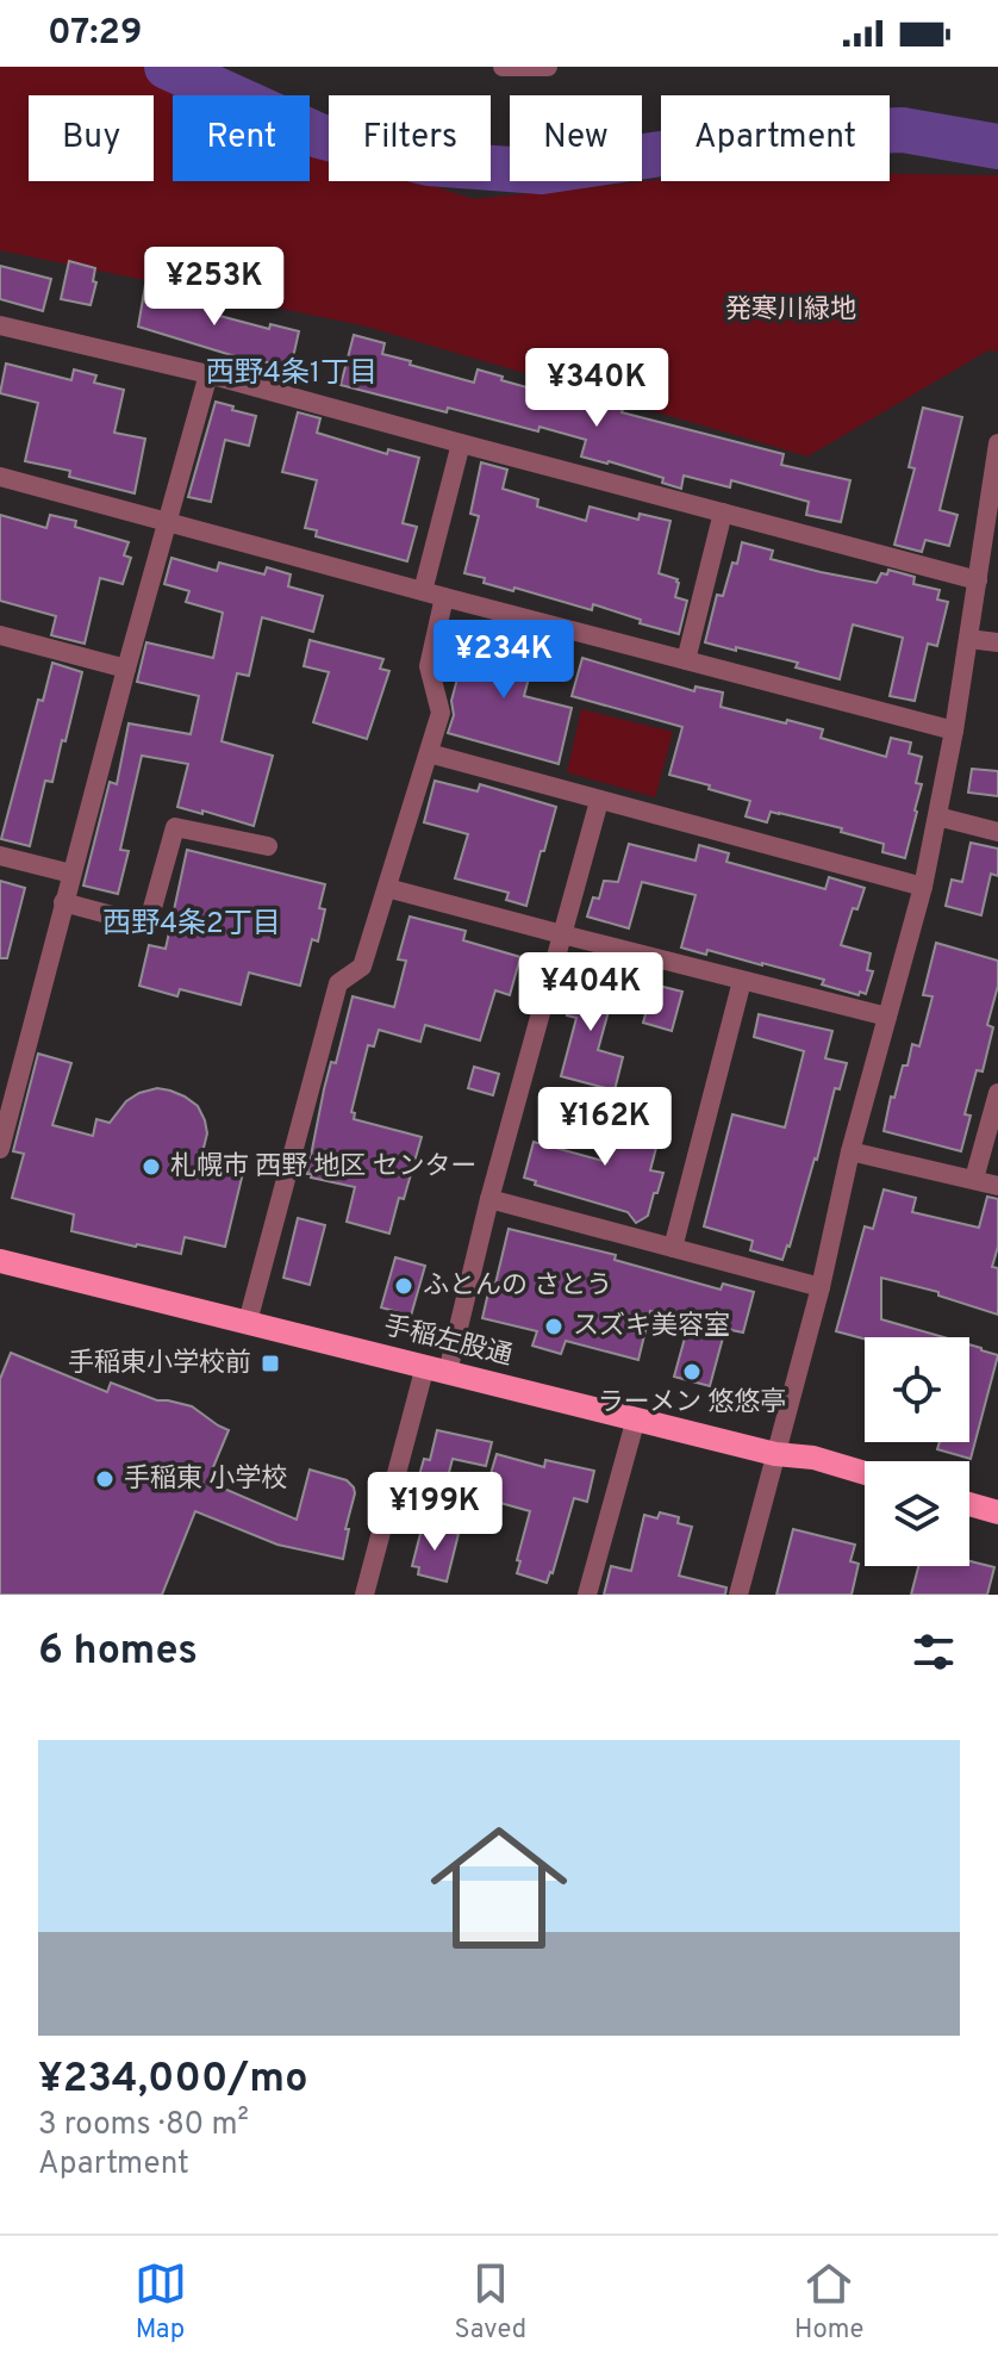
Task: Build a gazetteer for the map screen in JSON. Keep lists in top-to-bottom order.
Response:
{
  "streets": {
    "main road": ["手稲左股通"]
  },
  "districts": ["西野4条1丁目", "西野4条2丁目"],
  "parks": ["発寒川緑地"],
  "places": {
    "other": [
      "札幌市 西野 地区 センター",
      "ふとんの さとう",
      "スズキ美容室",
      "ラーメン 悠悠亭",
      "手稲東 小学校"
    ],
    "transit": ["手稲東小学校前"]
  },
  "page": {
    "status": "07:29",
    "chip": [
      "Buy",
      "Rent",
      "Filters",
      "New",
      "Apartment"
    ],
    "price": [
      "¥253K",
      "¥340K",
      "¥234K",
      "¥404K",
      "¥162K",
      "¥199K"
    ],
    "heading": "6 homes",
    "list": [
      {
        "name": "¥234,000/mo",
        "note": "3 rooms · 80 m² · Apartment"
      }
    ],
    "tabs": ["Map", "Saved", "Home"]
  }
}
